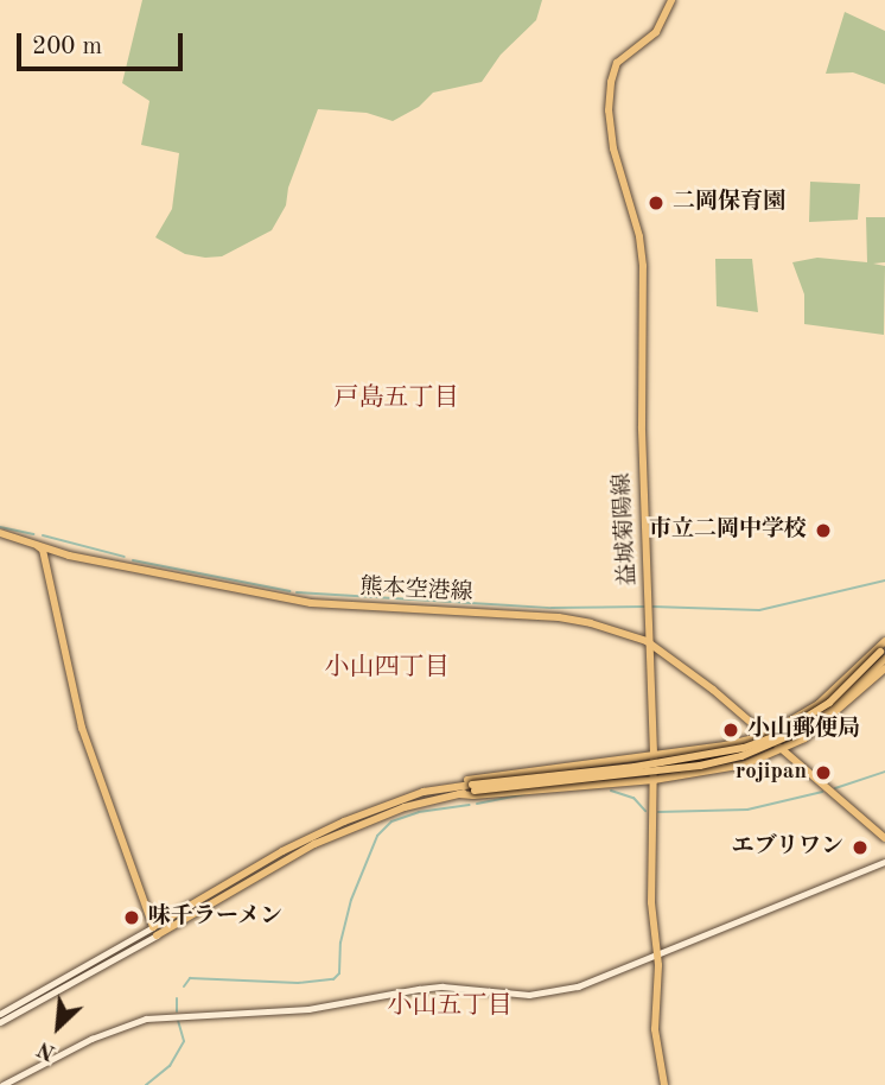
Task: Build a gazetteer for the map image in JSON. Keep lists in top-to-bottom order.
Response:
{
  "streets": {
    "main road": ["益城菊陽線", "熊本空港線"]
  },
  "crossings": [
    ["益城菊陽線", "熊本空港線"]
  ],
  "districts": ["戸島五丁目", "小山四丁目", "小山五丁目"],
  "places": [
    "二岡保育園",
    "市立二岡中学校",
    "小山郵便局",
    "rojipan",
    "エブリワン",
    "味千ラーメン"
  ],
  "scale_bar": "200 m",
  "north": "bottom left"
}
